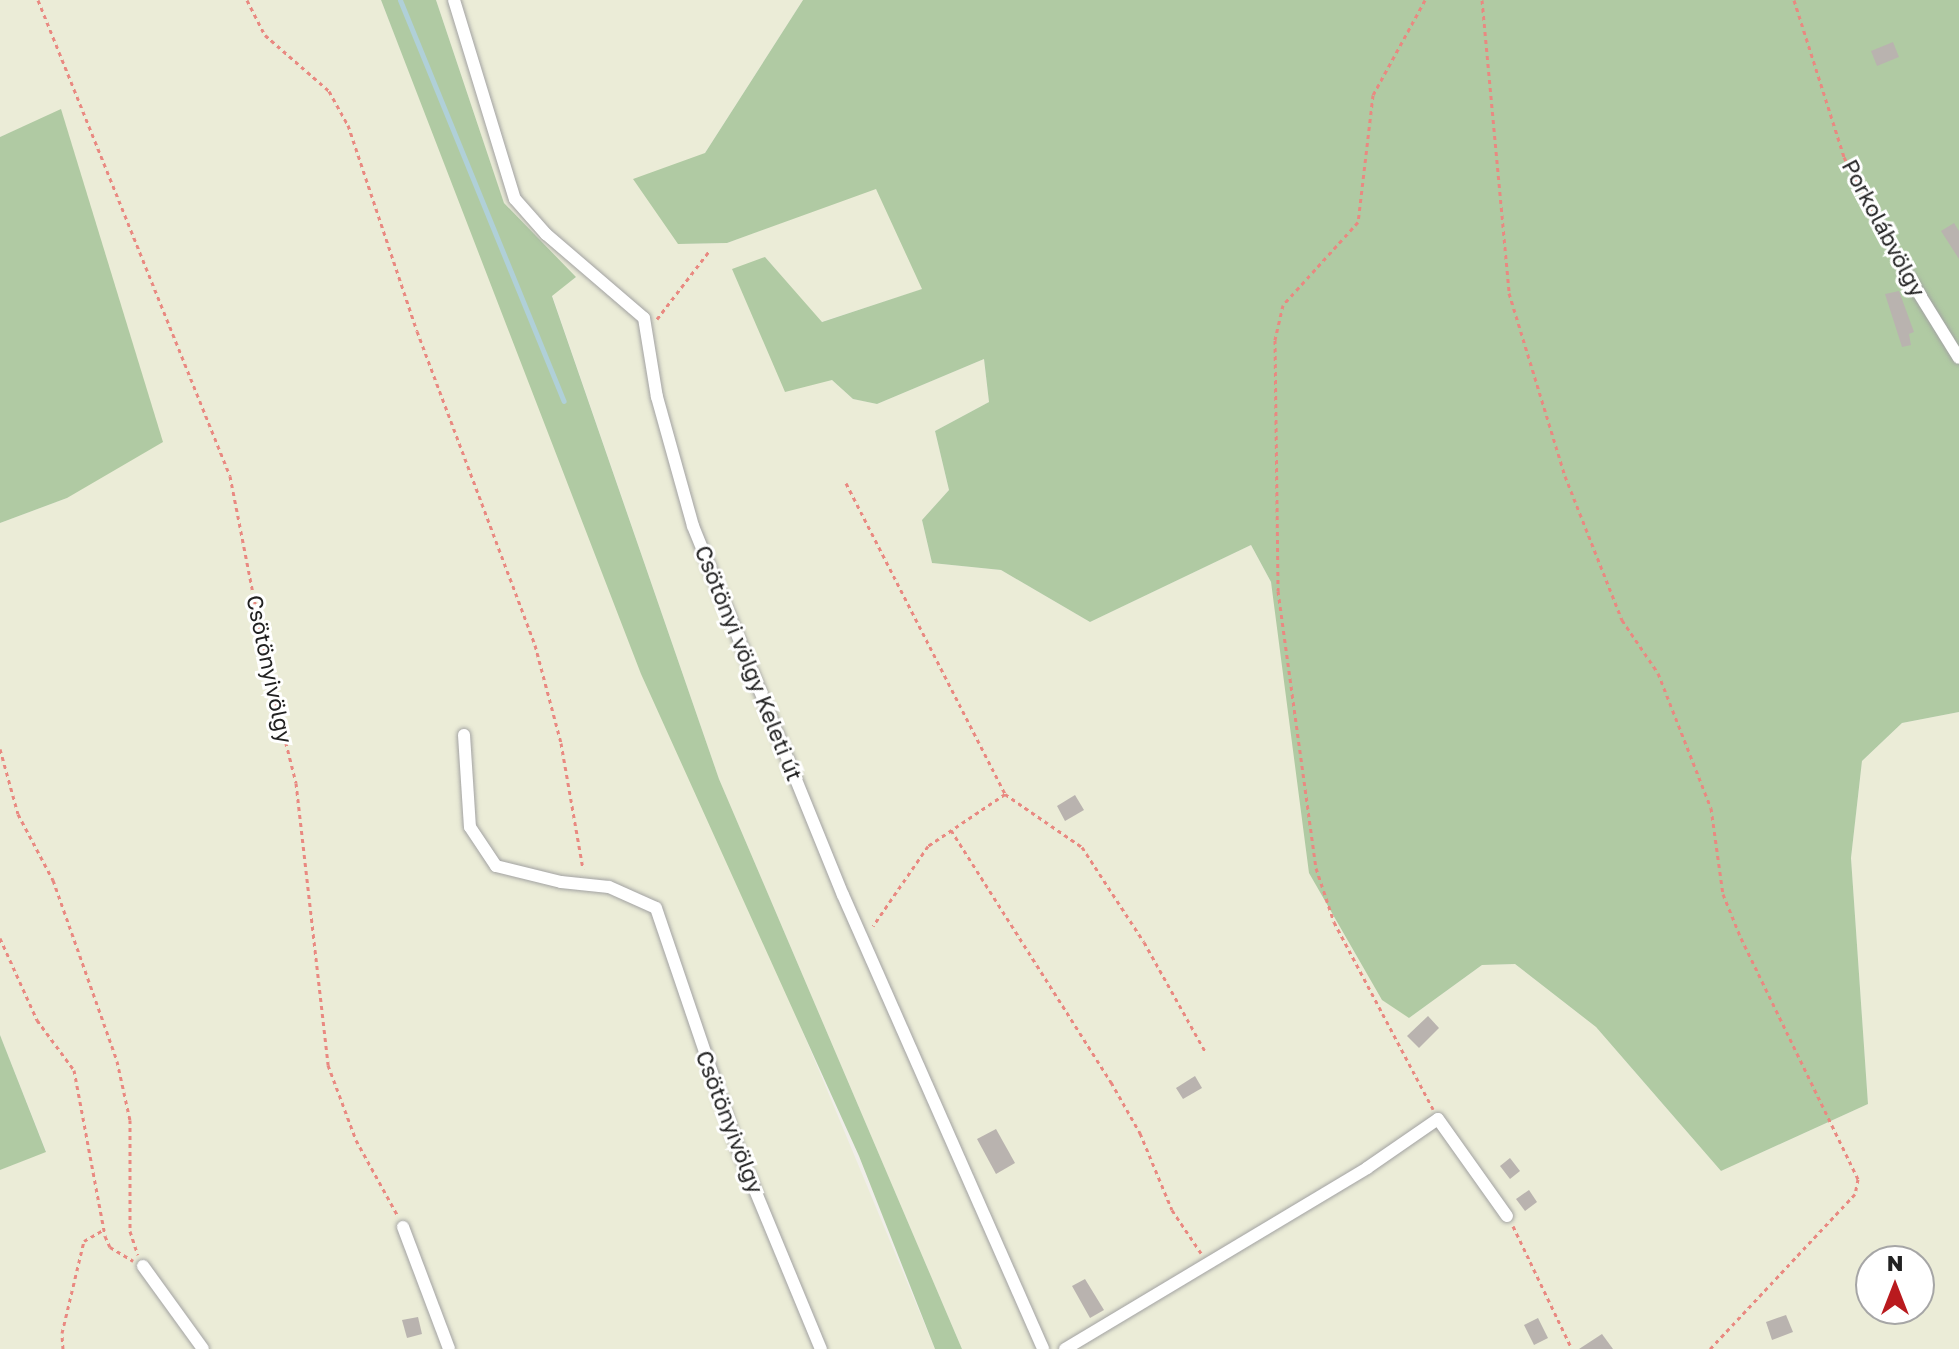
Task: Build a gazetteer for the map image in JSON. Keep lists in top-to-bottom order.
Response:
{
  "streets": {
    "street": ["Porkolábvölgy", "Csötönyi völgy Keleti út", "Csötönyivölgy"]
  },
  "north": "top"
}
